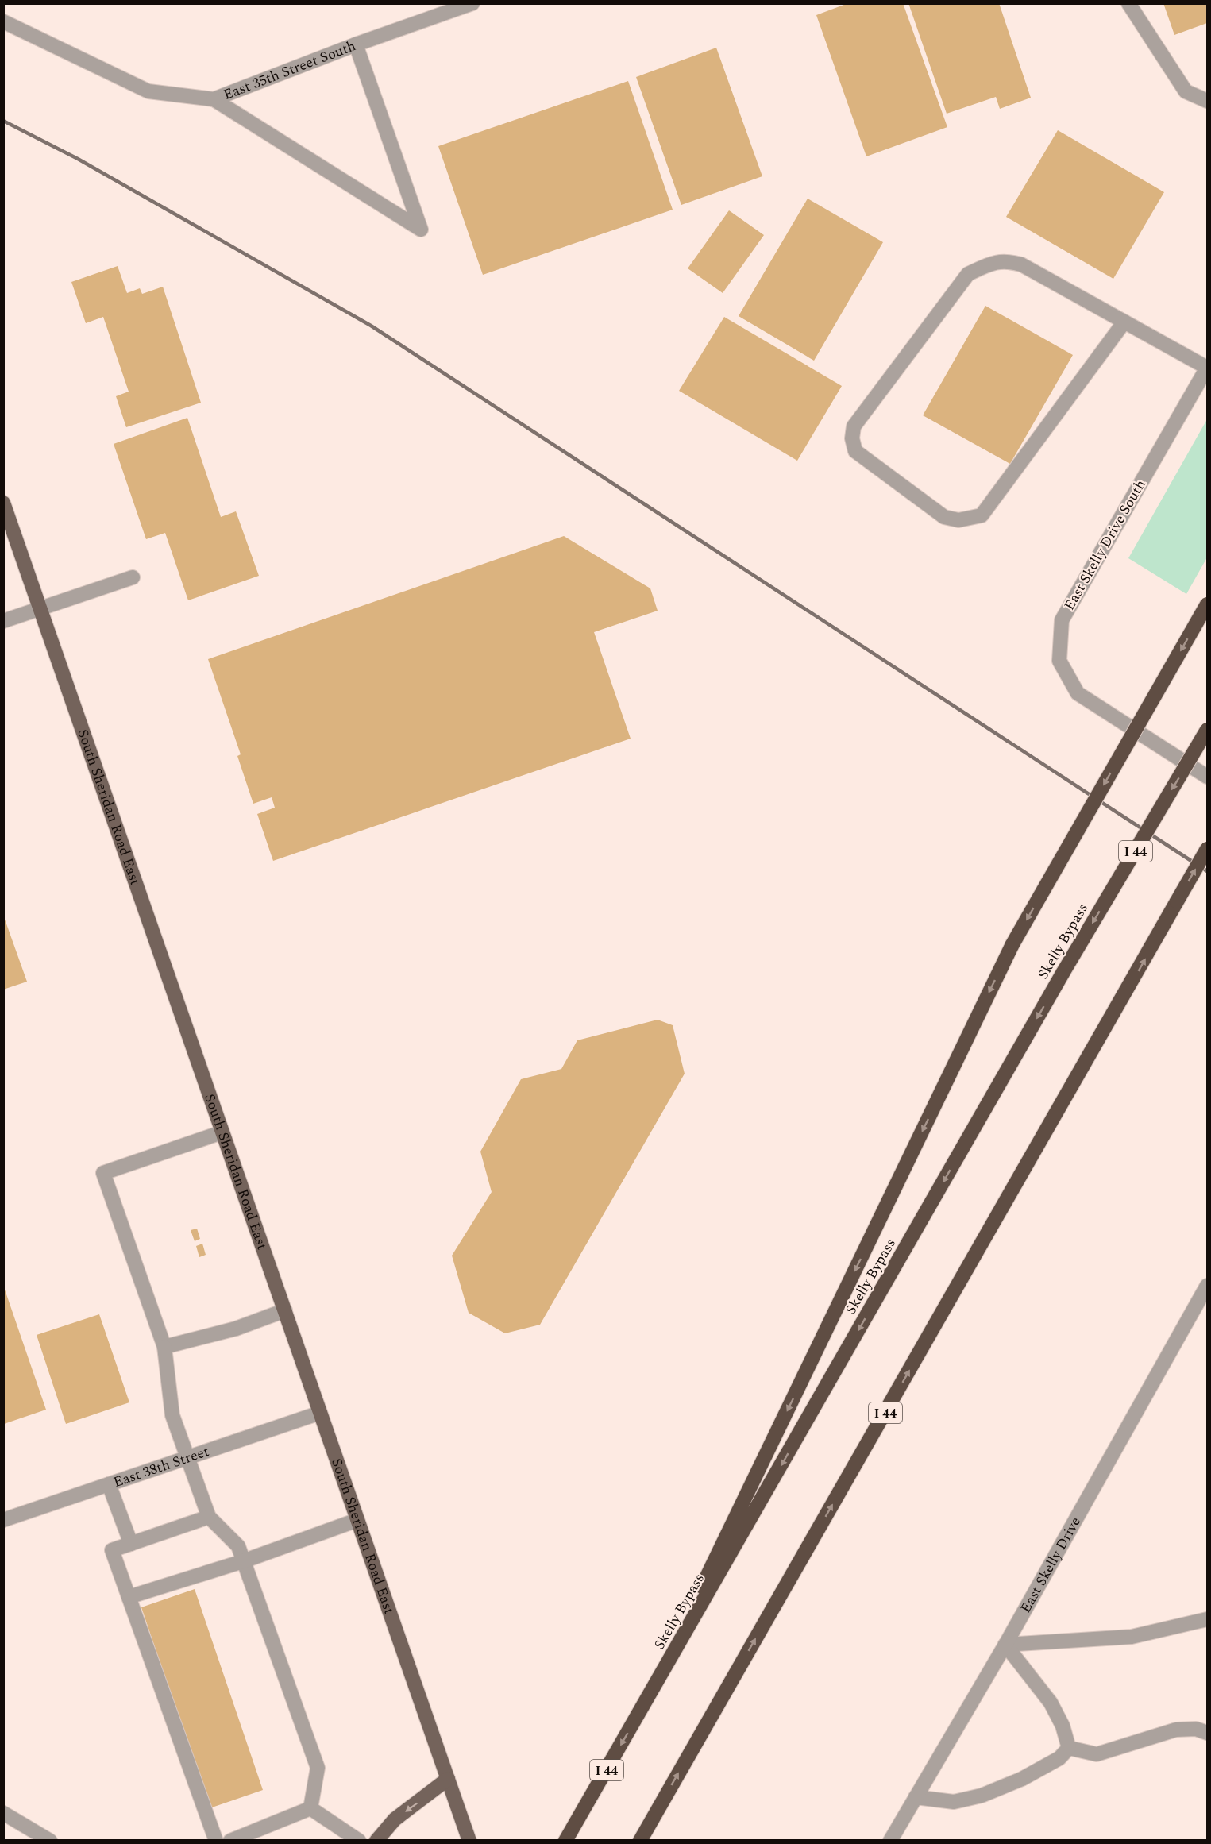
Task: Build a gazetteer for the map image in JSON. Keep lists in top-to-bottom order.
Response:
{
  "streets": {
    "highway": ["I 44", "Skelly Bypass"],
    "main road": ["South Sheridan Road East"],
    "street": [
      "East 35th Street South",
      "East Skelly Drive South",
      "East 38th Street",
      "East Skelly Drive"
    ]
  },
  "crossings": [
    ["South Sheridan Road East", "East 38th Street"]
  ]
}
